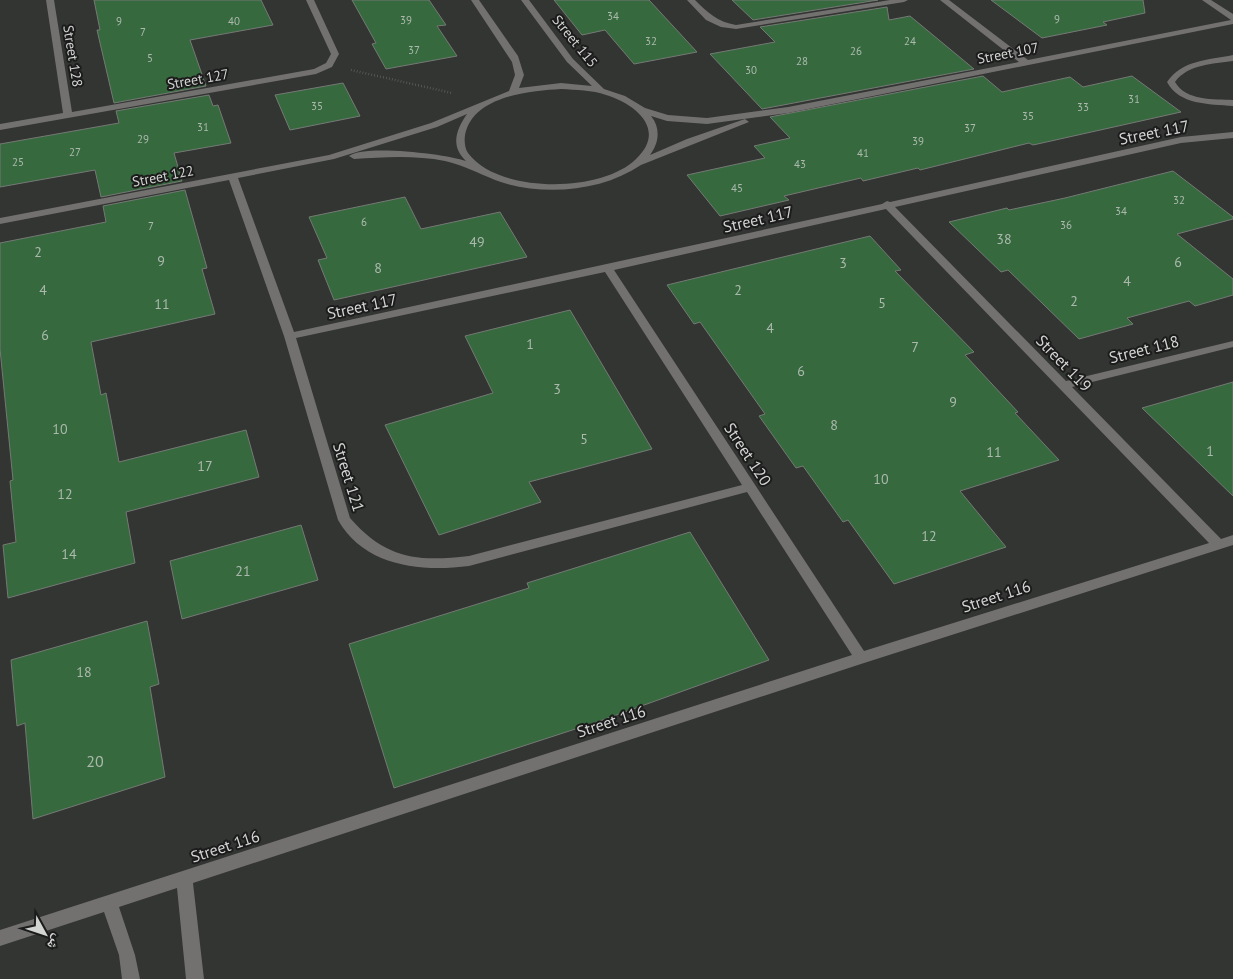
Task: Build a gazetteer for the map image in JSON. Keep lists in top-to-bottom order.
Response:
{
  "streets": {
    "street": [
      "Street 115",
      "Street 107",
      "Street 128",
      "Street 127",
      "Street 117",
      "Street 122",
      "Street 118",
      "Street 119",
      "Street 120",
      "Street 121",
      "Street 116"
    ]
  },
  "crossings": [
    ["Street 115", "Street 107"],
    ["Street 107", "Street 122"],
    ["Street 128", "Street 127"],
    ["Street 117", "Street 119"],
    ["Street 117", "Street 120"],
    ["Street 117", "Street 121"],
    ["Street 122", "Street 121"],
    ["Street 118", "Street 119"],
    ["Street 119", "Street 116"],
    ["Street 120", "Street 121"],
    ["Street 120", "Street 116"]
  ],
  "house_numbers": [
    "34",
    "9",
    "39",
    "9",
    "40",
    "7",
    "32",
    "24",
    "37",
    "26",
    "5",
    "28",
    "30",
    "31",
    "35",
    "33",
    "35",
    "31",
    "37",
    "29",
    "39",
    "27",
    "41",
    "25",
    "43",
    "45",
    "32",
    "34",
    "6",
    "36",
    "7",
    "38",
    "49",
    "2",
    "9",
    "6",
    "3",
    "8",
    "4",
    "4",
    "2",
    "2",
    "5",
    "11",
    "4",
    "6",
    "1",
    "7",
    "6",
    "3",
    "9",
    "8",
    "10",
    "5",
    "1",
    "11",
    "17",
    "10",
    "12",
    "12",
    "14",
    "21",
    "18",
    "20"
  ],
  "north": "bottom right"
}
